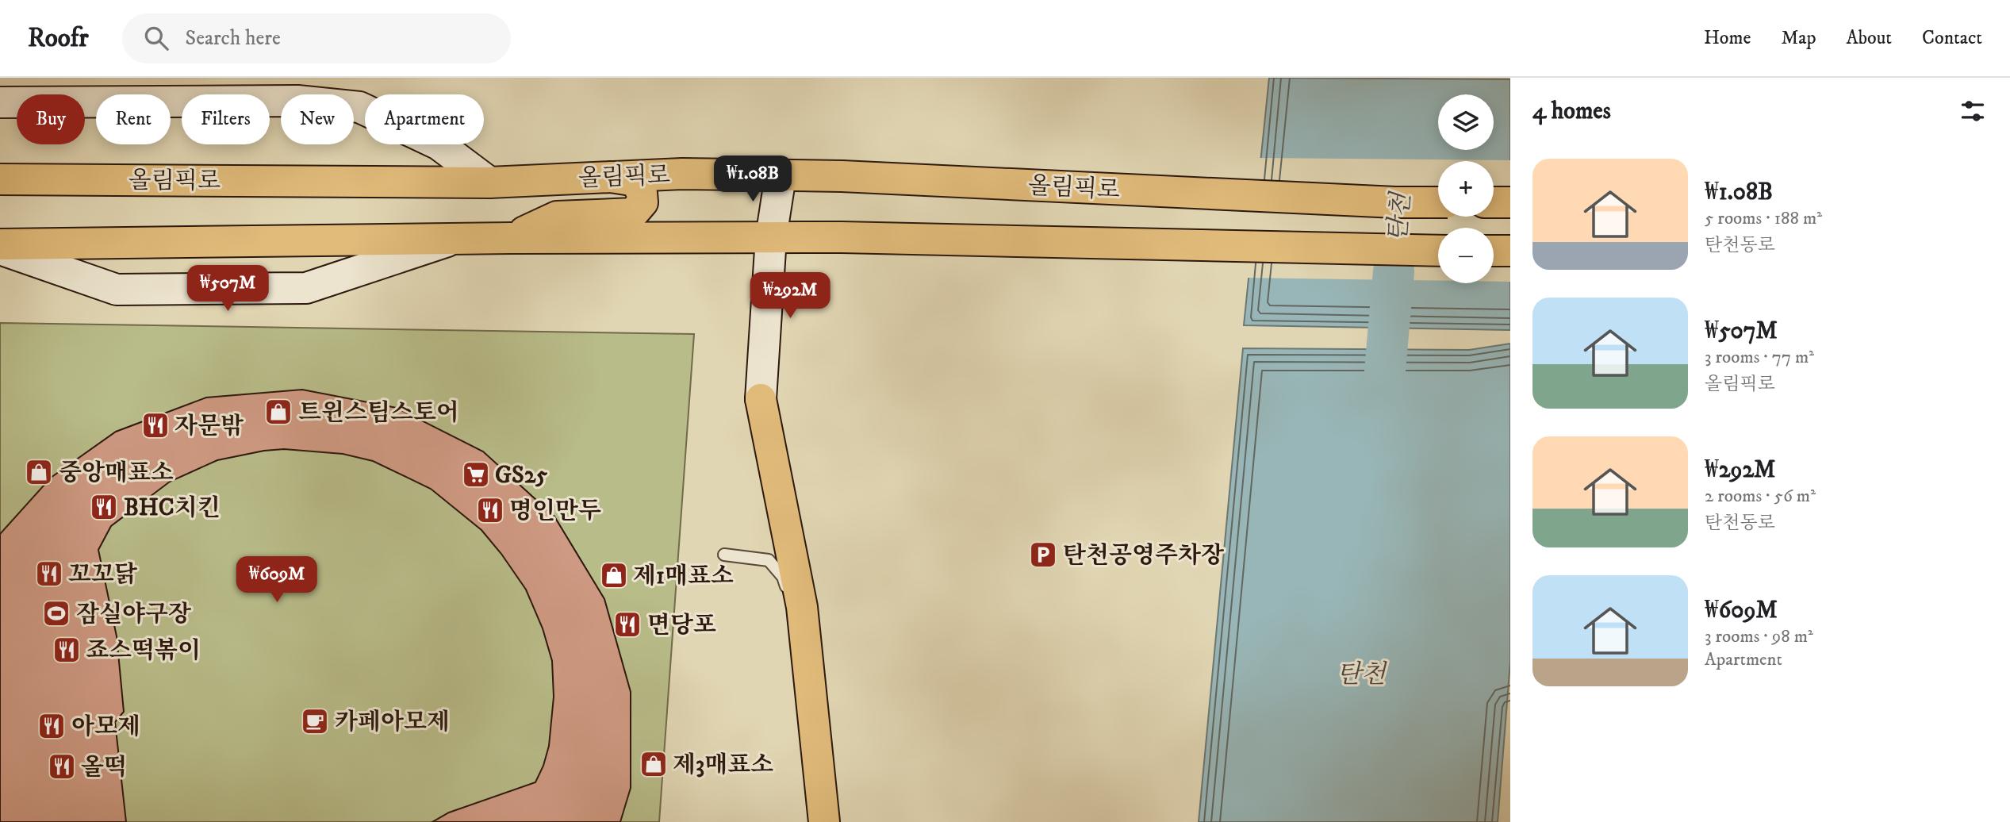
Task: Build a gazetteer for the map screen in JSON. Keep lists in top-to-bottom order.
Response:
{
  "streets": {
    "main road": ["올림픽로"]
  },
  "water": ["탄천"],
  "places": {
    "shop": [
      "트윈스팀스토어",
      "중앙매표소",
      "제1매표소",
      "제3매표소"
    ],
    "restaurant": [
      "자문밖",
      "BHC치킨",
      "명인만두",
      "꼬꼬닭",
      "면당포",
      "죠스떡볶이",
      "아모제",
      "올떡"
    ],
    "supermarket": ["GS25"],
    "parking": ["탄천공영주차장"],
    "sports": ["잠실야구장"],
    "cafe": ["카페아모제"]
  },
  "page": {
    "header": "Roofr",
    "search": "Search here",
    "nav": [
      "Home",
      "Map",
      "About",
      "Contact"
    ],
    "heading": "4 homes",
    "map_buttons": ["+", "−"],
    "chip": [
      "Buy",
      "Rent",
      "Filters",
      "New",
      "Apartment"
    ],
    "list": [
      {
        "name": "₩1.08B",
        "note": "5 rooms · 188 m² · 탄천동로"
      },
      {
        "name": "₩507M",
        "note": "3 rooms · 77 m² · 올림픽로"
      },
      {
        "name": "₩292M",
        "note": "2 rooms · 56 m² · 탄천동로"
      },
      {
        "name": "₩609M",
        "note": "3 rooms · 98 m² · Apartment"
      }
    ],
    "price": [
      "₩1.08B",
      "₩507M",
      "₩292M",
      "₩609M"
    ]
  }
}
